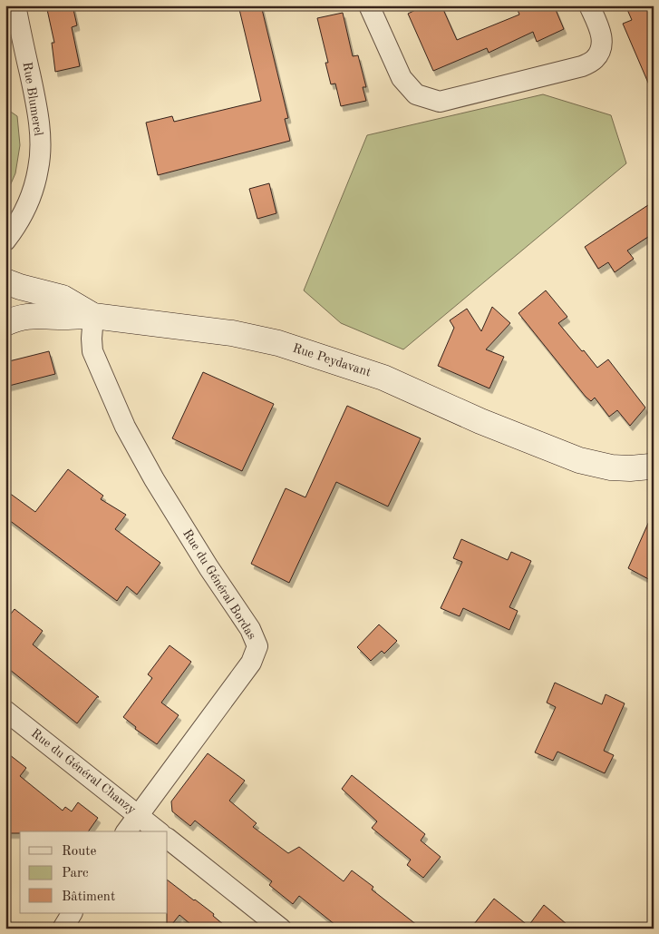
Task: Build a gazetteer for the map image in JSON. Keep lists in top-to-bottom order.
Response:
{
  "streets": {
    "street": [
      "Rue Blumerel",
      "Rue Peydavant",
      "Rue du Général Bordas",
      "Rue du Général Chanzy"
    ]
  },
  "crossings": [
    ["Rue Peydavant", "Rue du Général Bordas"],
    ["Rue du Général Bordas", "Rue du Général Chanzy"]
  ],
  "legend": ["Route", "Parc", "Bâtiment"]
}
